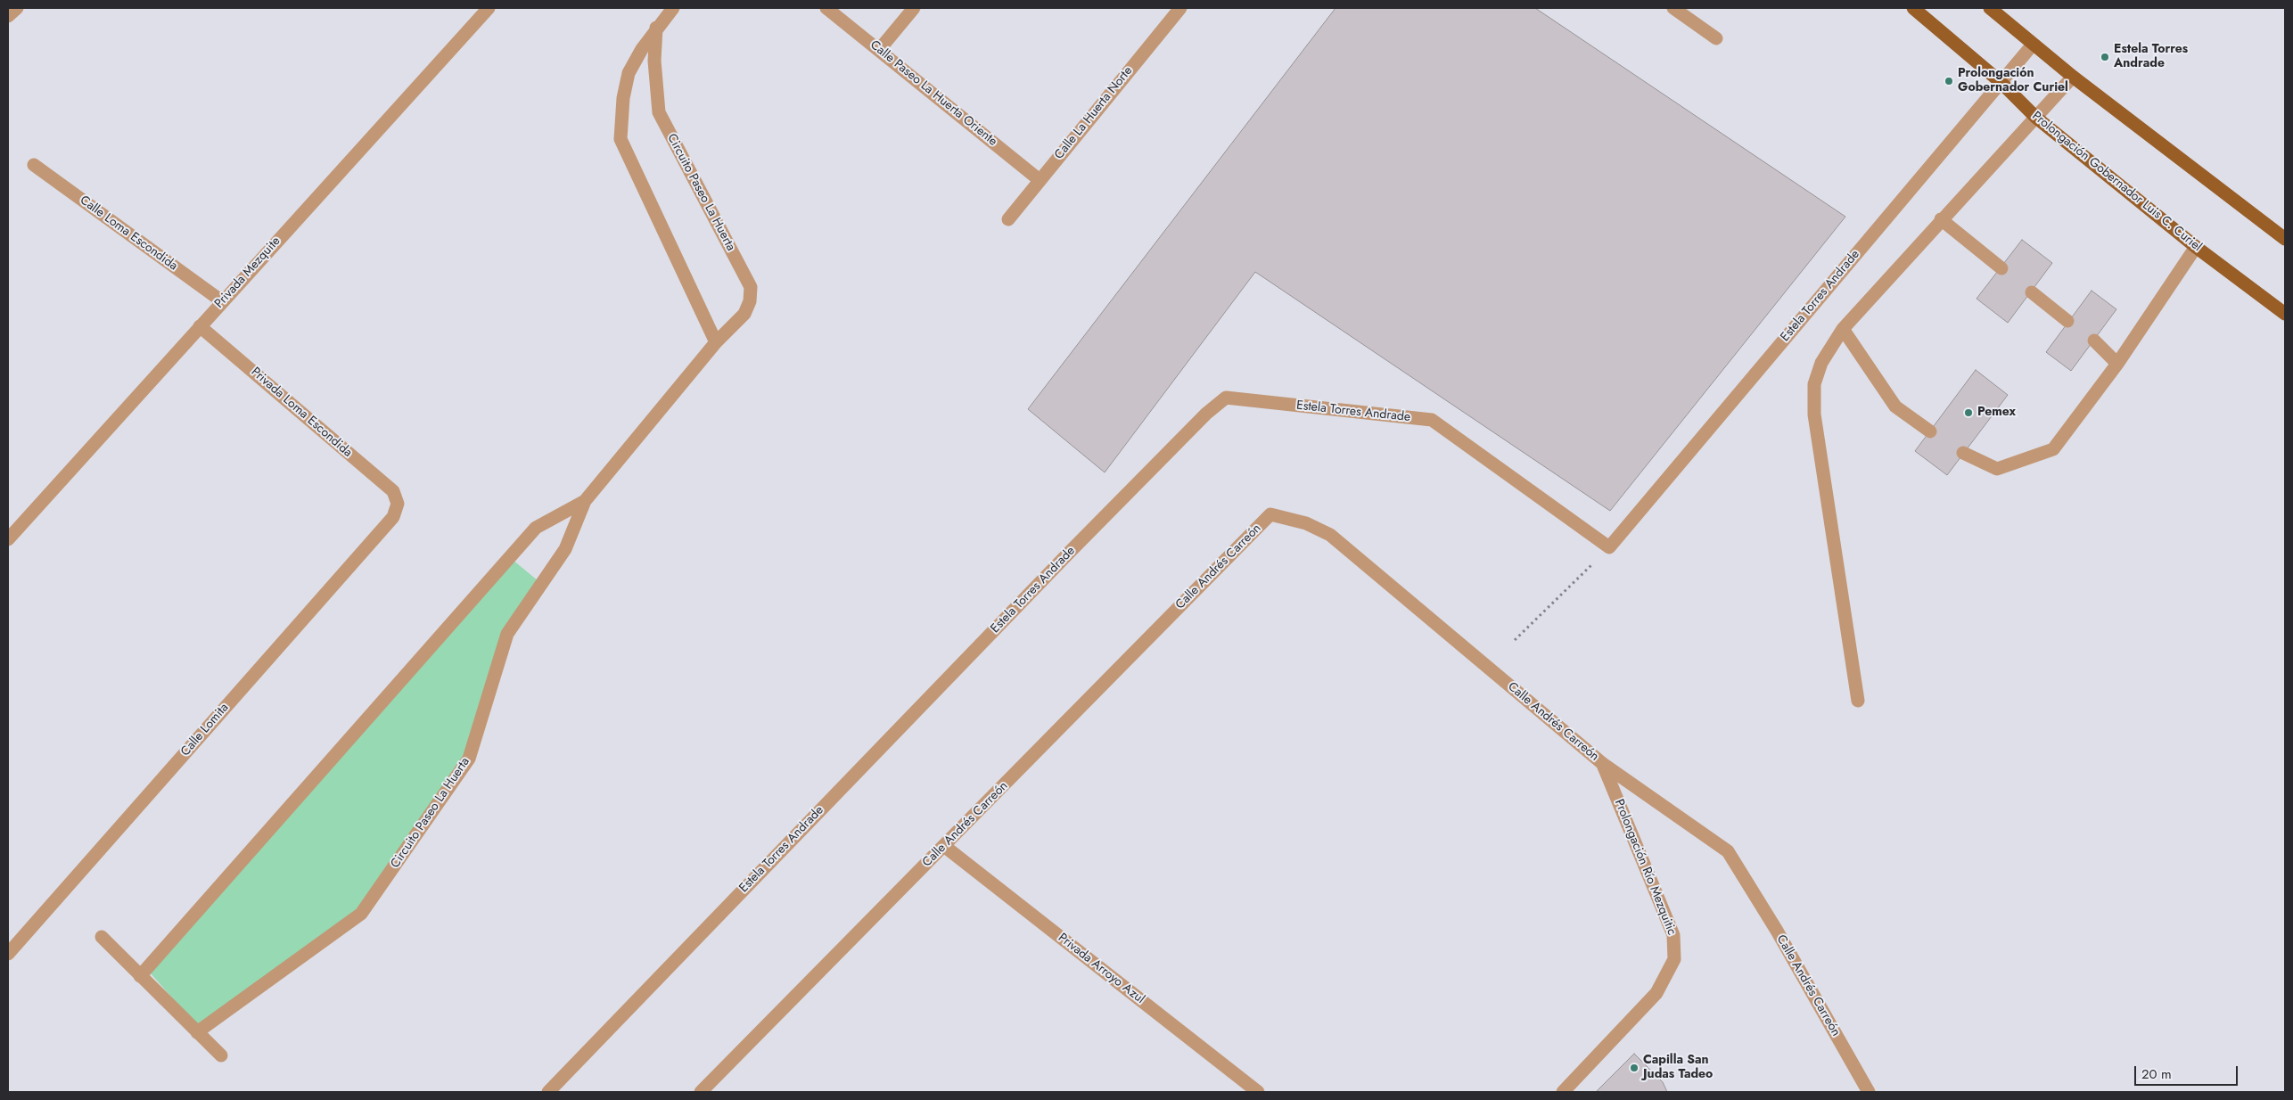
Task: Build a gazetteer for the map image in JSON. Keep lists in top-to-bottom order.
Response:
{
  "streets": {
    "main road": ["Prolongación Gobernador Luis C. Curiel"],
    "street": [
      "Calle Paseo La Huerta Oriente",
      "Calle La Huerta Norte",
      "Circuito Paseo La Huerta",
      "Calle Loma Escondida",
      "Privada Mezquite",
      "Estela Torres Andrade",
      "Privada Loma Escondida",
      "Calle Andrés Carreón",
      "Calle Lomita",
      "Prolongación Río Mezquitic",
      "Privada Arroyo Azul"
    ]
  },
  "crossings": [
    ["Calle Paseo La Huerta Oriente", "Calle La Huerta Norte"],
    ["Prolongación Gobernador Luis C. Curiel", "Estela Torres Andrade"],
    ["Calle Loma Escondida", "Privada Mezquite"],
    ["Privada Mezquite", "Privada Loma Escondida"],
    ["Privada Loma Escondida", "Calle Lomita"],
    ["Calle Andrés Carreón", "Prolongación Río Mezquitic"],
    ["Calle Andrés Carreón", "Privada Arroyo Azul"]
  ],
  "places": [
    "Estela Torres Andrade",
    "Prolongación Gobernador Curiel",
    "Pemex",
    "Capilla San Judas Tadeo"
  ],
  "scale_bar": "20 m"
}
